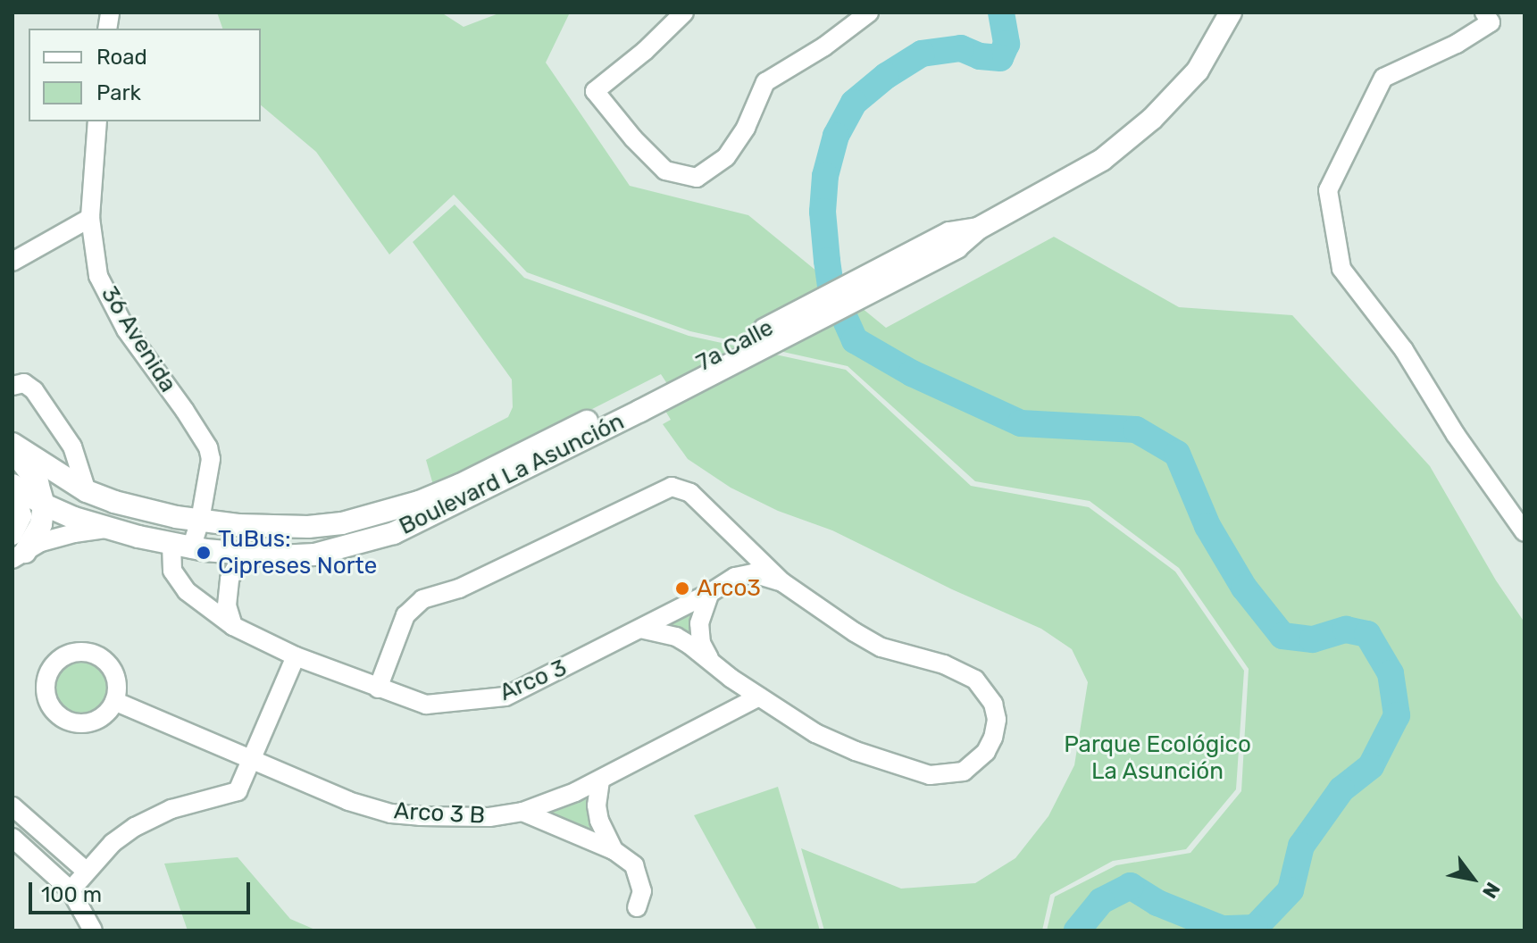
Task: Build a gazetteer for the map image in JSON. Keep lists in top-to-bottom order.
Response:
{
  "streets": {
    "main road": ["7a Calle", "Boulevard La Asunción"],
    "street": ["36 Avenida", "Arco 3", "Arco 3 B"]
  },
  "crossings": [
    ["36 Avenida", "Boulevard La Asunción"],
    ["7a Calle", "Boulevard La Asunción"],
    ["Boulevard La Asunción", "Arco 3"]
  ],
  "parks": ["Parque Ecológico La Asunción"],
  "places": ["TuBus: Cipreses Norte", "Arco3"],
  "legend": ["Road", "Park"],
  "scale_bar": "100 m",
  "north": "bottom right"
}
